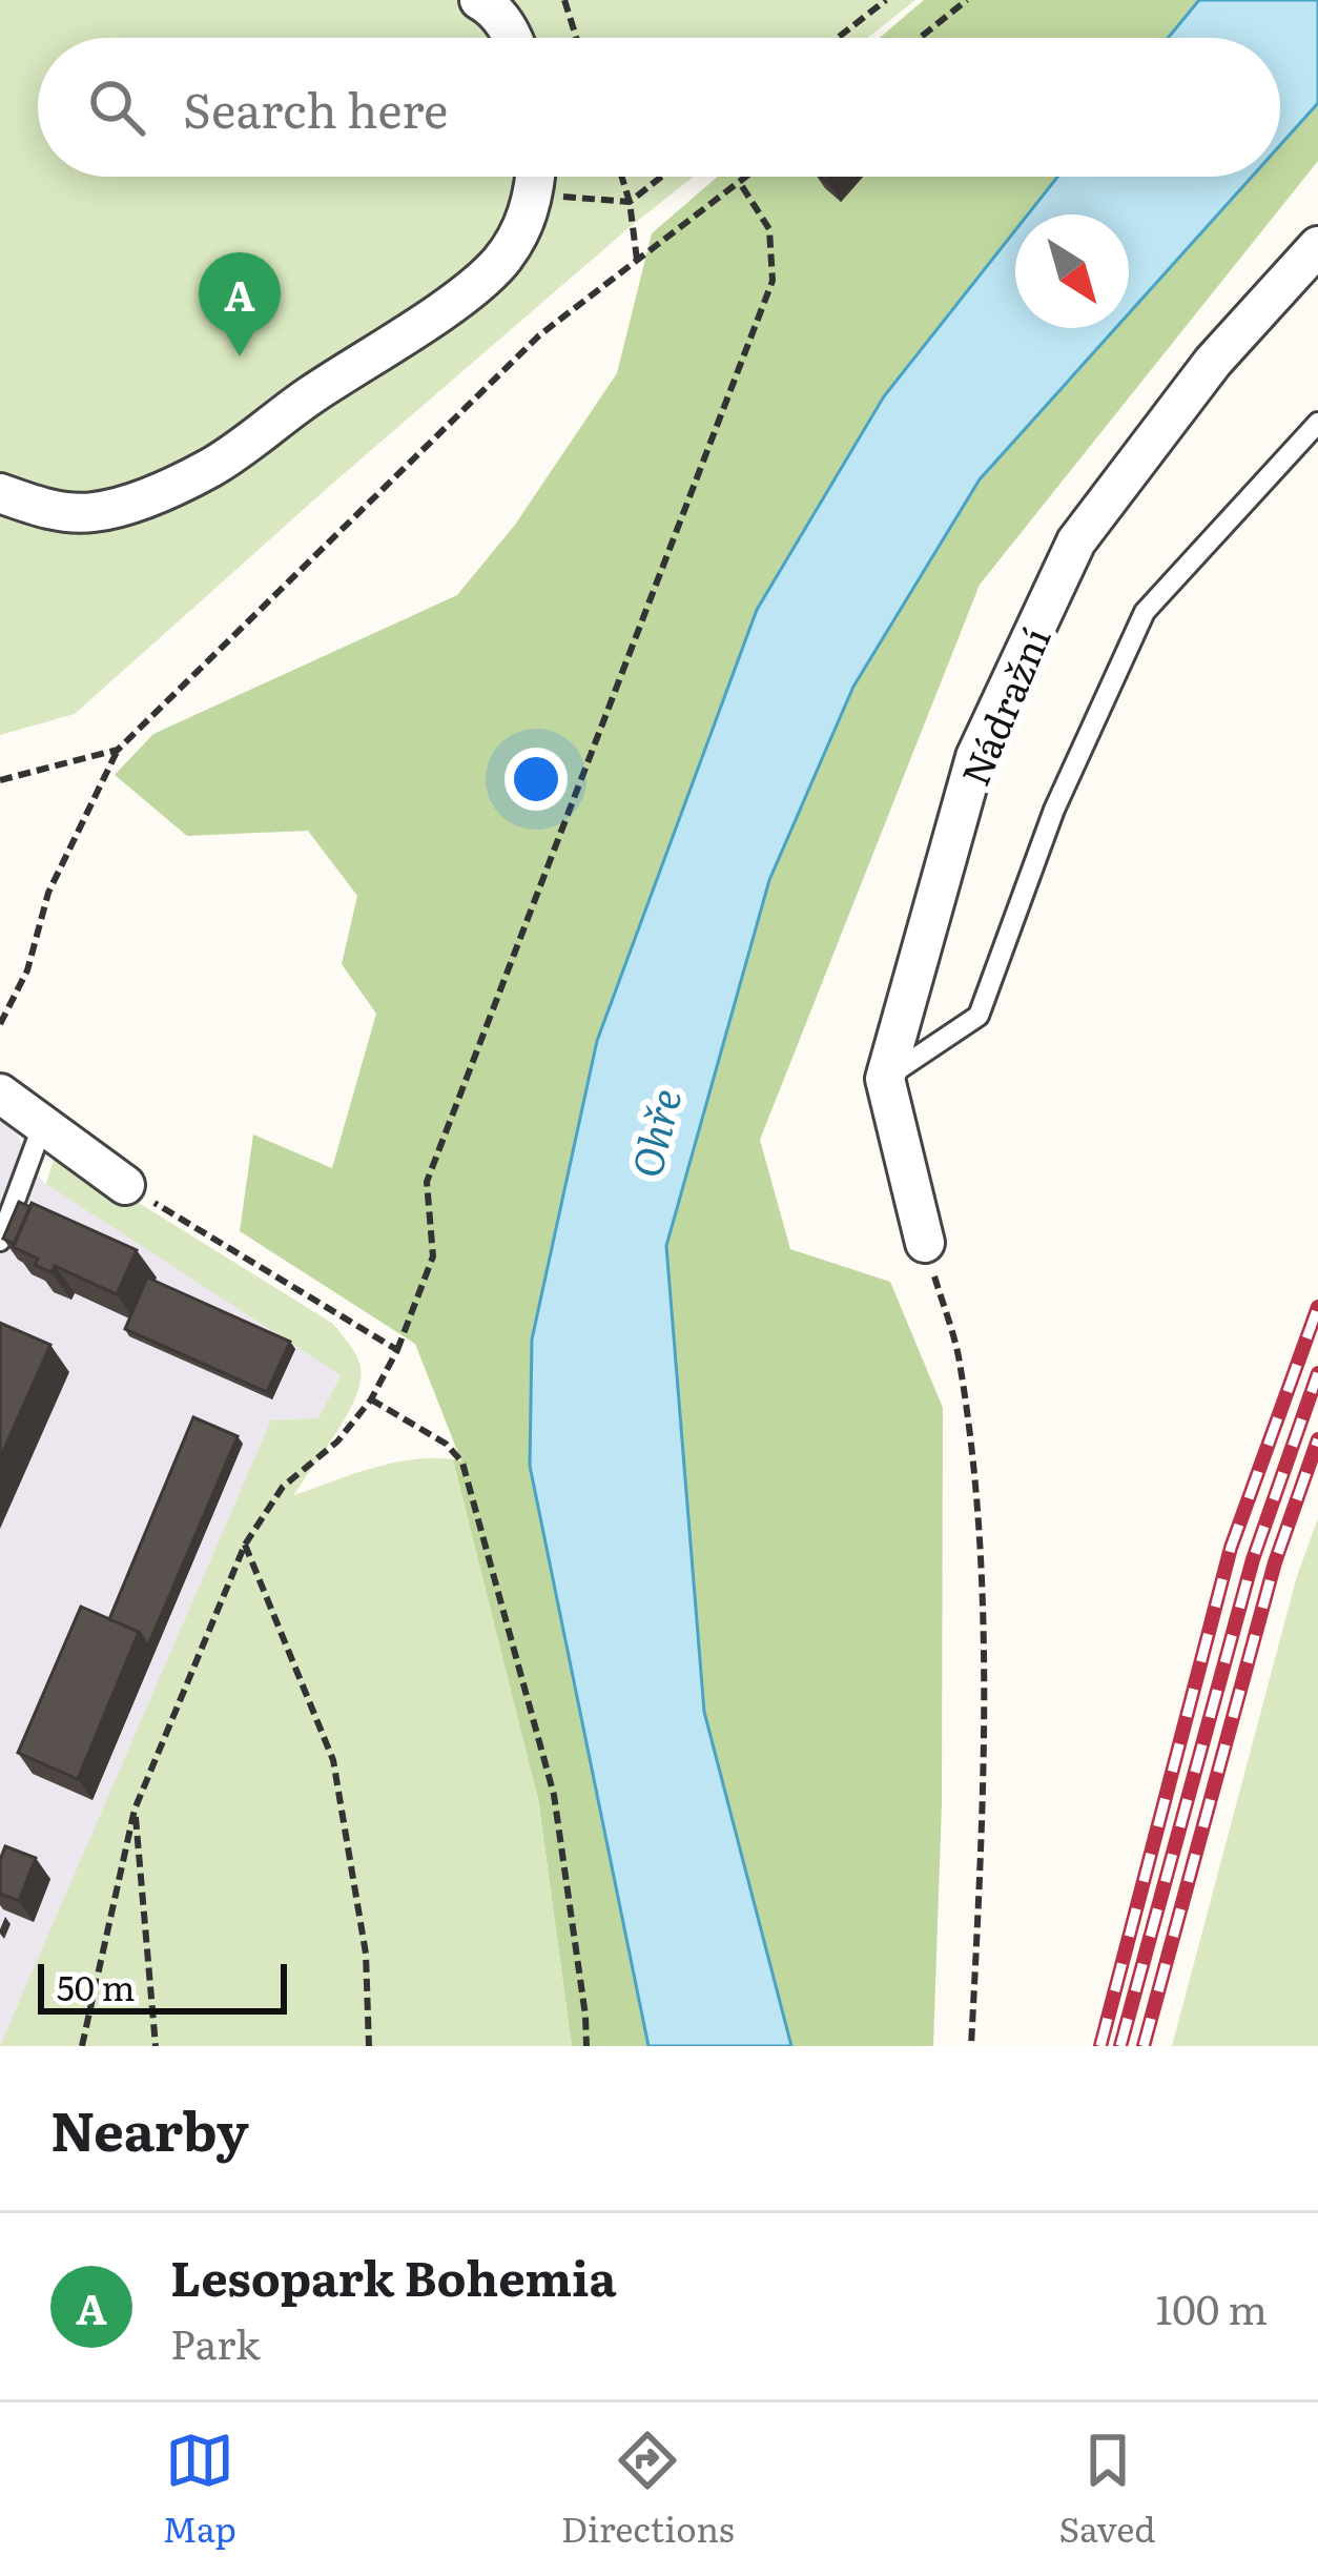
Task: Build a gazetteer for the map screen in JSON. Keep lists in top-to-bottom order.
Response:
{
  "streets": {
    "street": ["Nádražní"]
  },
  "water": ["Ohře"],
  "scale_bar": "50 m",
  "north": "bottom right",
  "page": {
    "search": "Search here",
    "pins": "A",
    "scale": "50 m",
    "heading": "Nearby",
    "list": [
      {
        "mark": "A",
        "name": "Lesopark Bohemia",
        "note": "Park",
        "value": "100 m"
      }
    ],
    "nav": ["Map", "Directions", "Saved"]
  }
}
